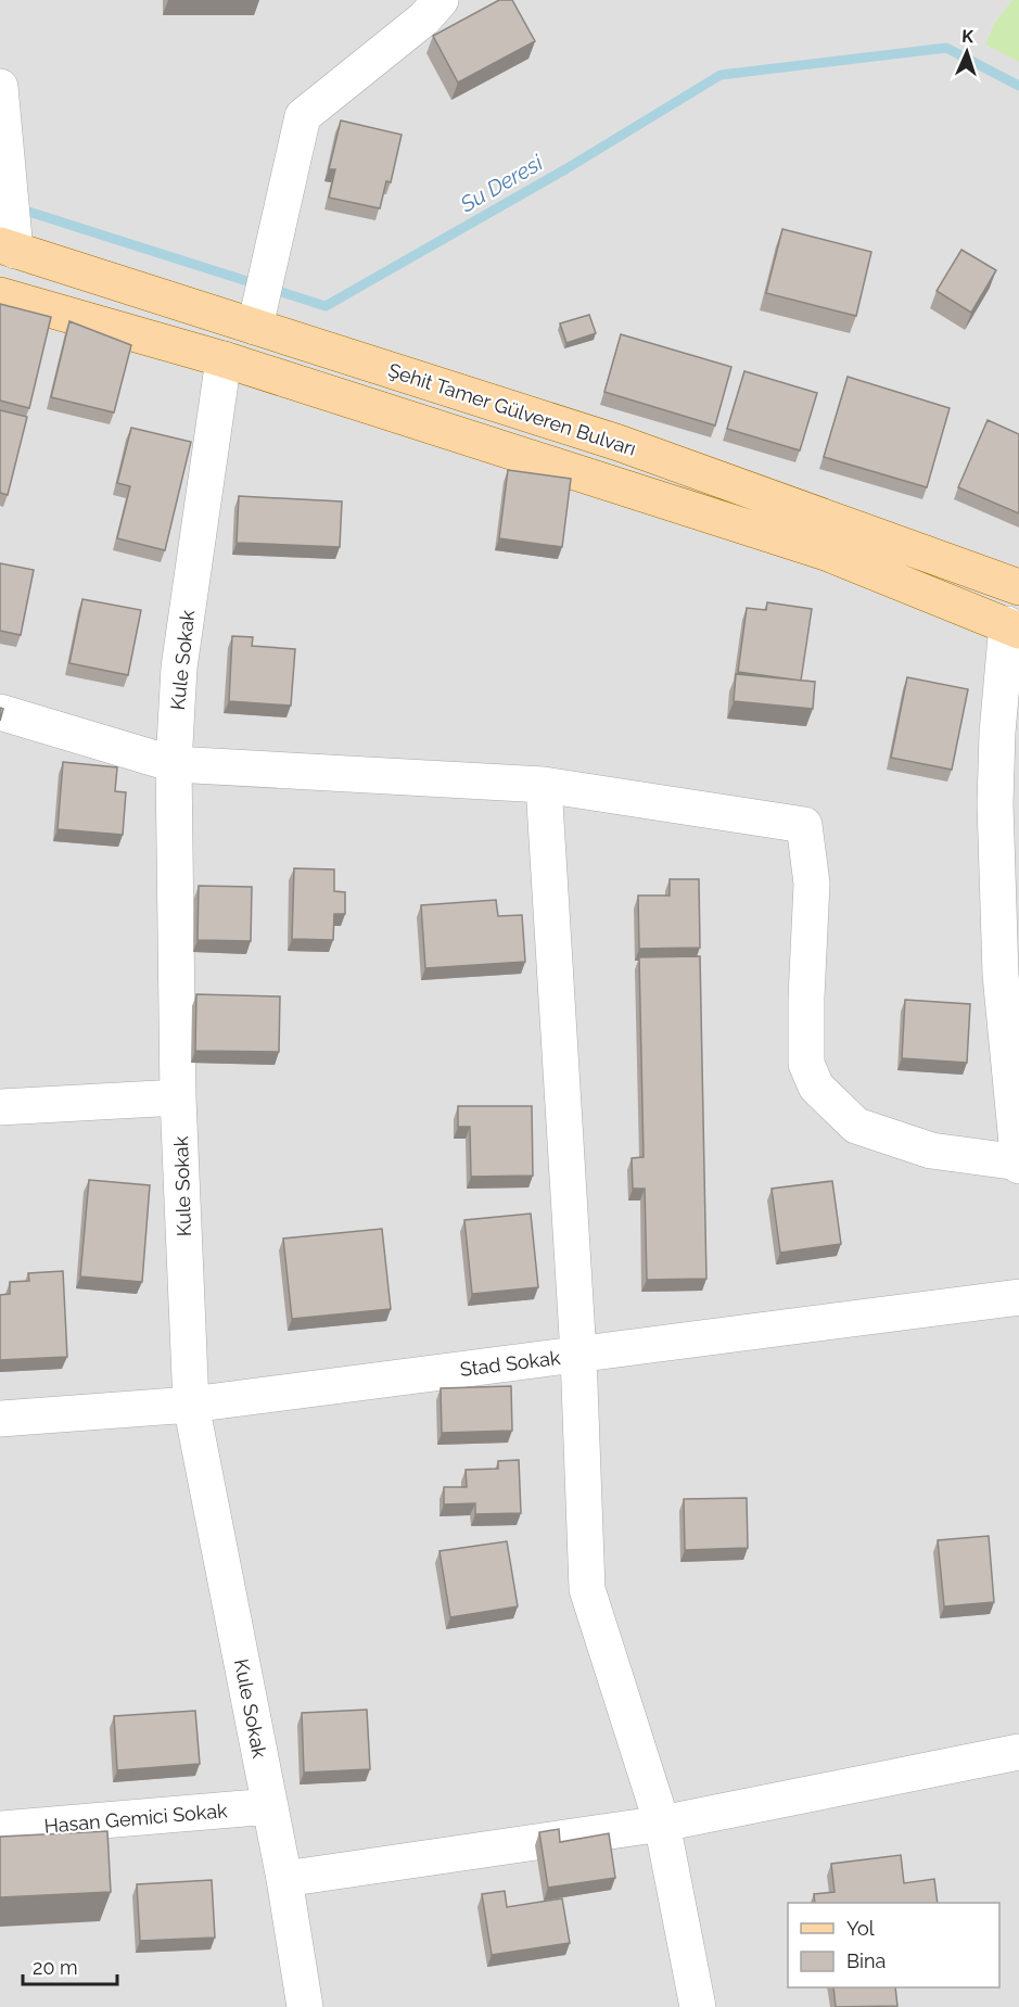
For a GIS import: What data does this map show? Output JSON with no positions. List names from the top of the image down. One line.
{"streets":{"main road":["Şehit Tamer Gülveren Bulvarı"],"street":["Kule Sokak","Stad Sokak","Hasan Gemici Sokak"]},"crossings":[["Şehit Tamer Gülveren Bulvarı","Kule Sokak"],["Kule Sokak","Stad Sokak"],["Kule Sokak","Hasan Gemici Sokak"]],"water":["Su Deresi"],"legend":["Yol","Bina"],"scale_bar":"20 m","north":"top"}
